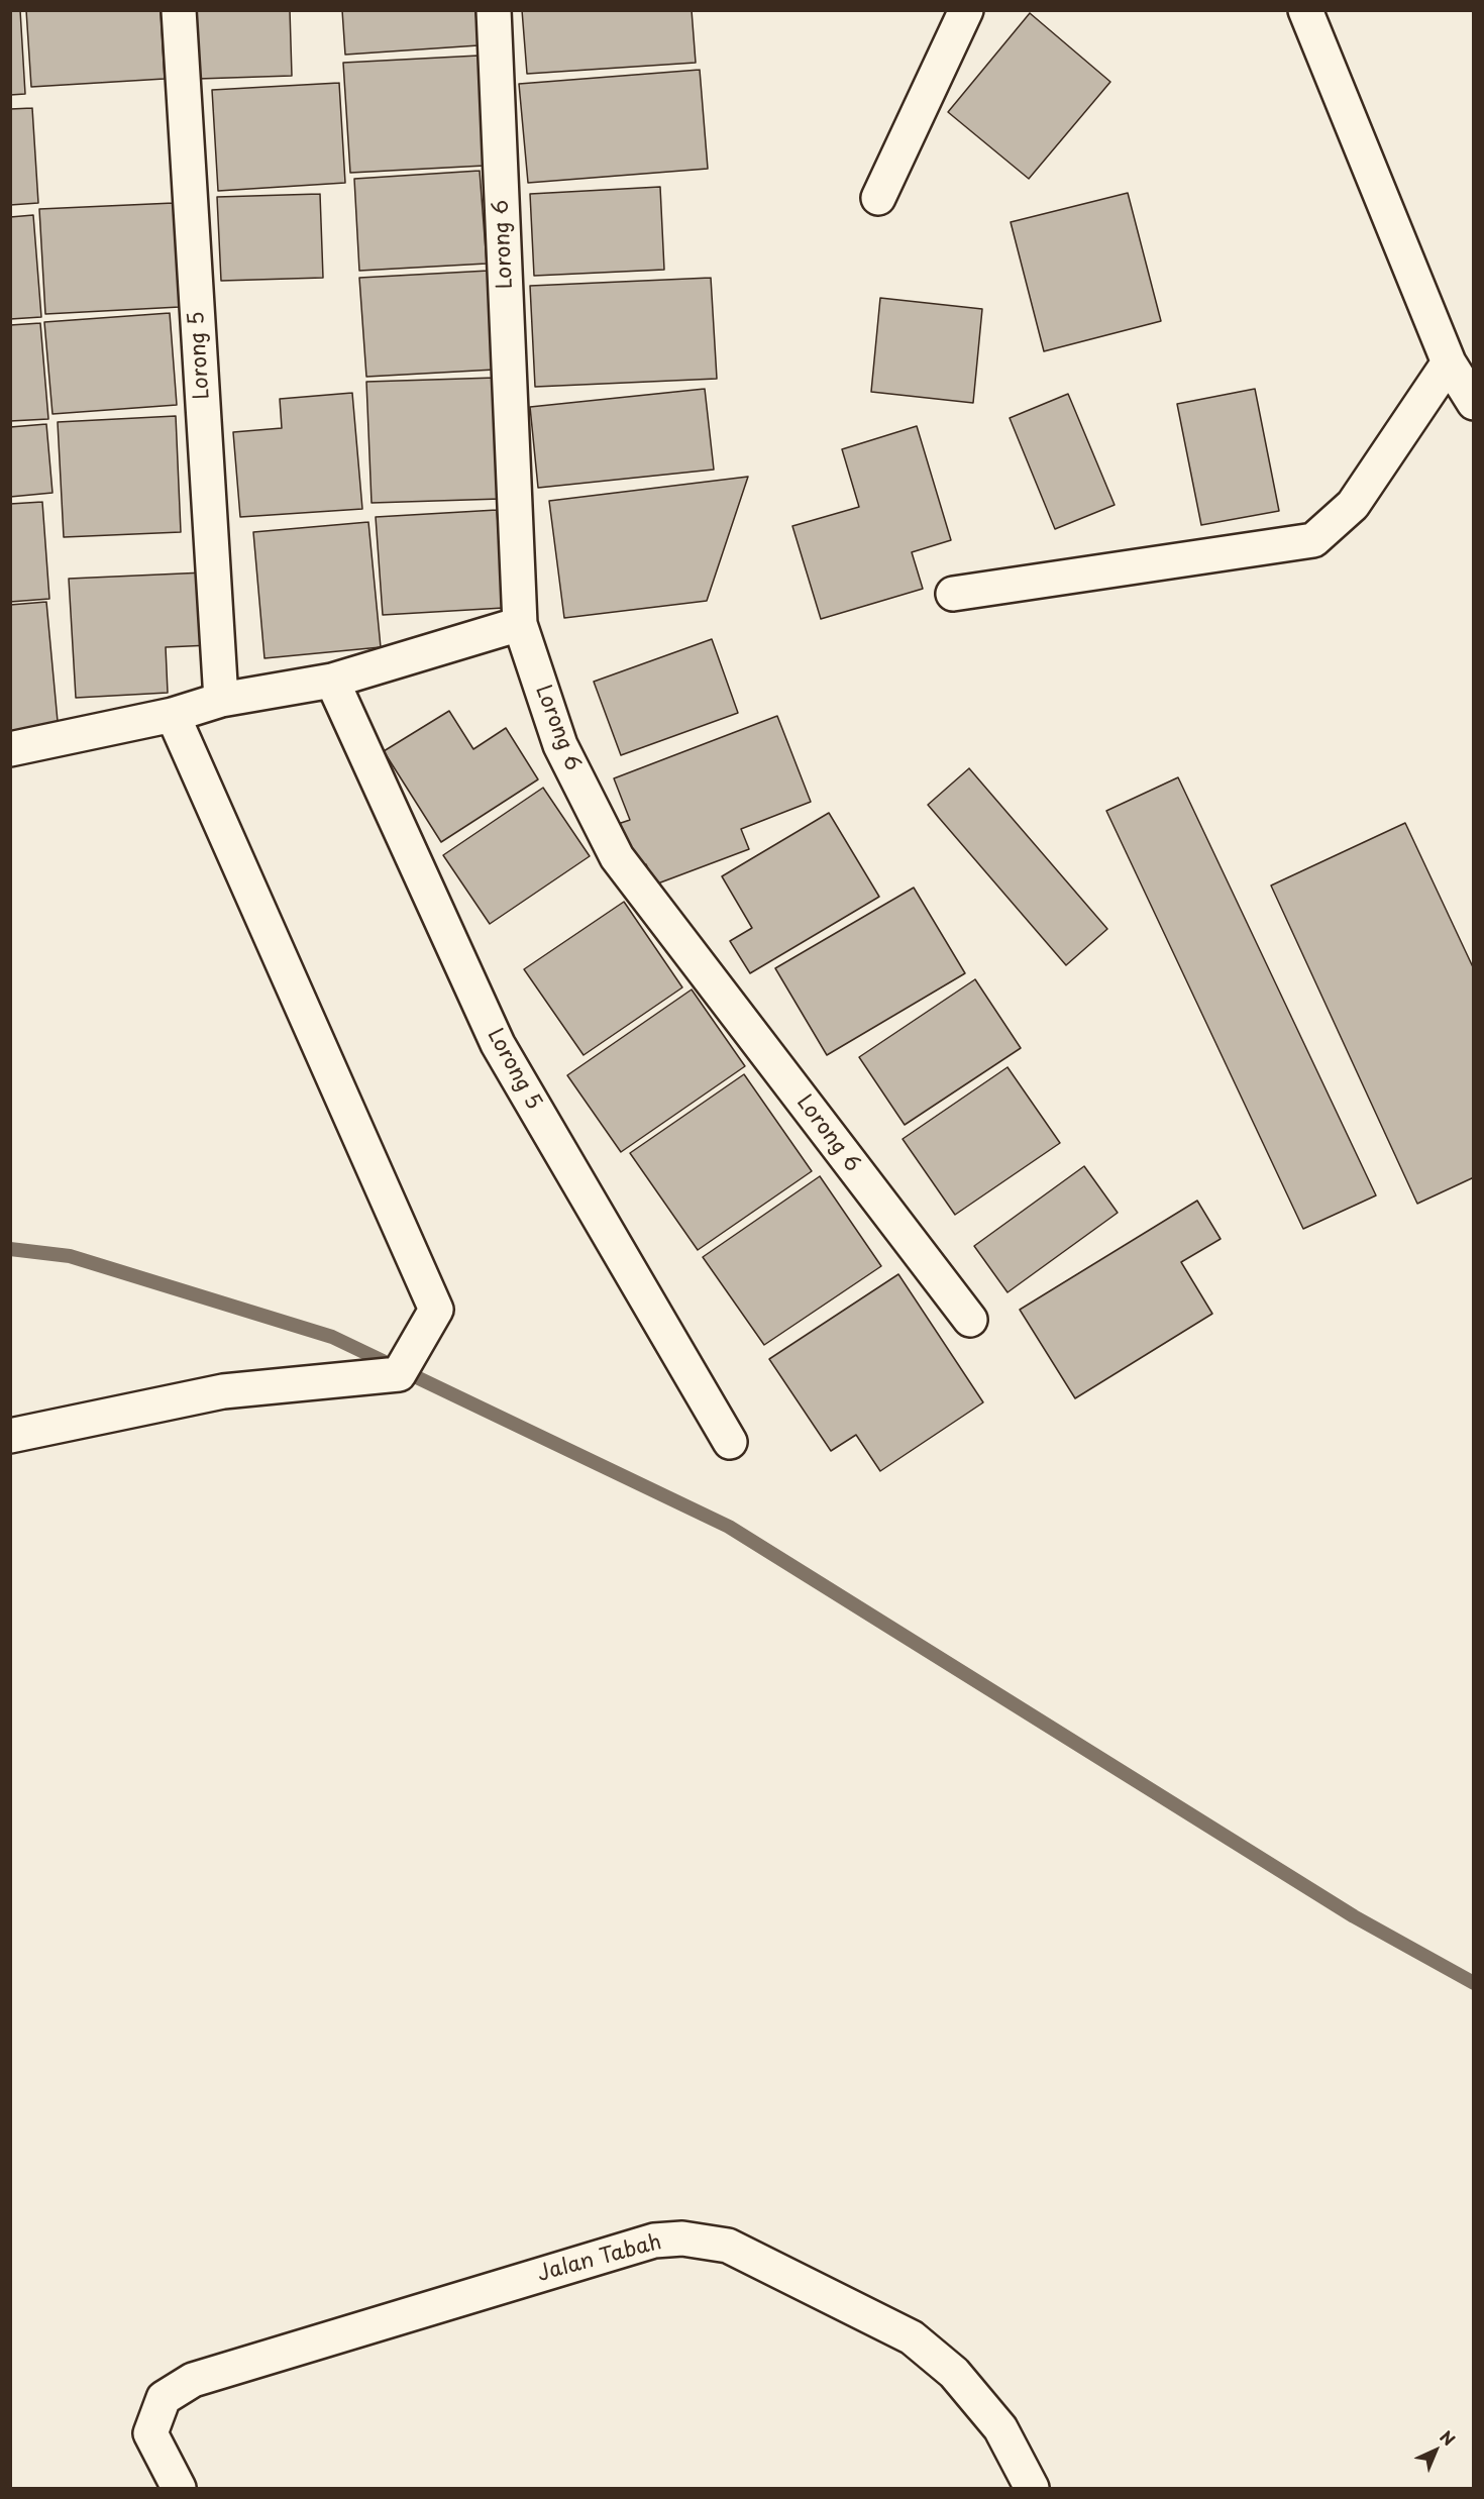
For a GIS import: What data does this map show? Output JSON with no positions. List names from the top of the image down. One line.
{"streets":{"street":["Lorong 6","Lorong 5","Jalan Tabah"]},"north":"top right"}
